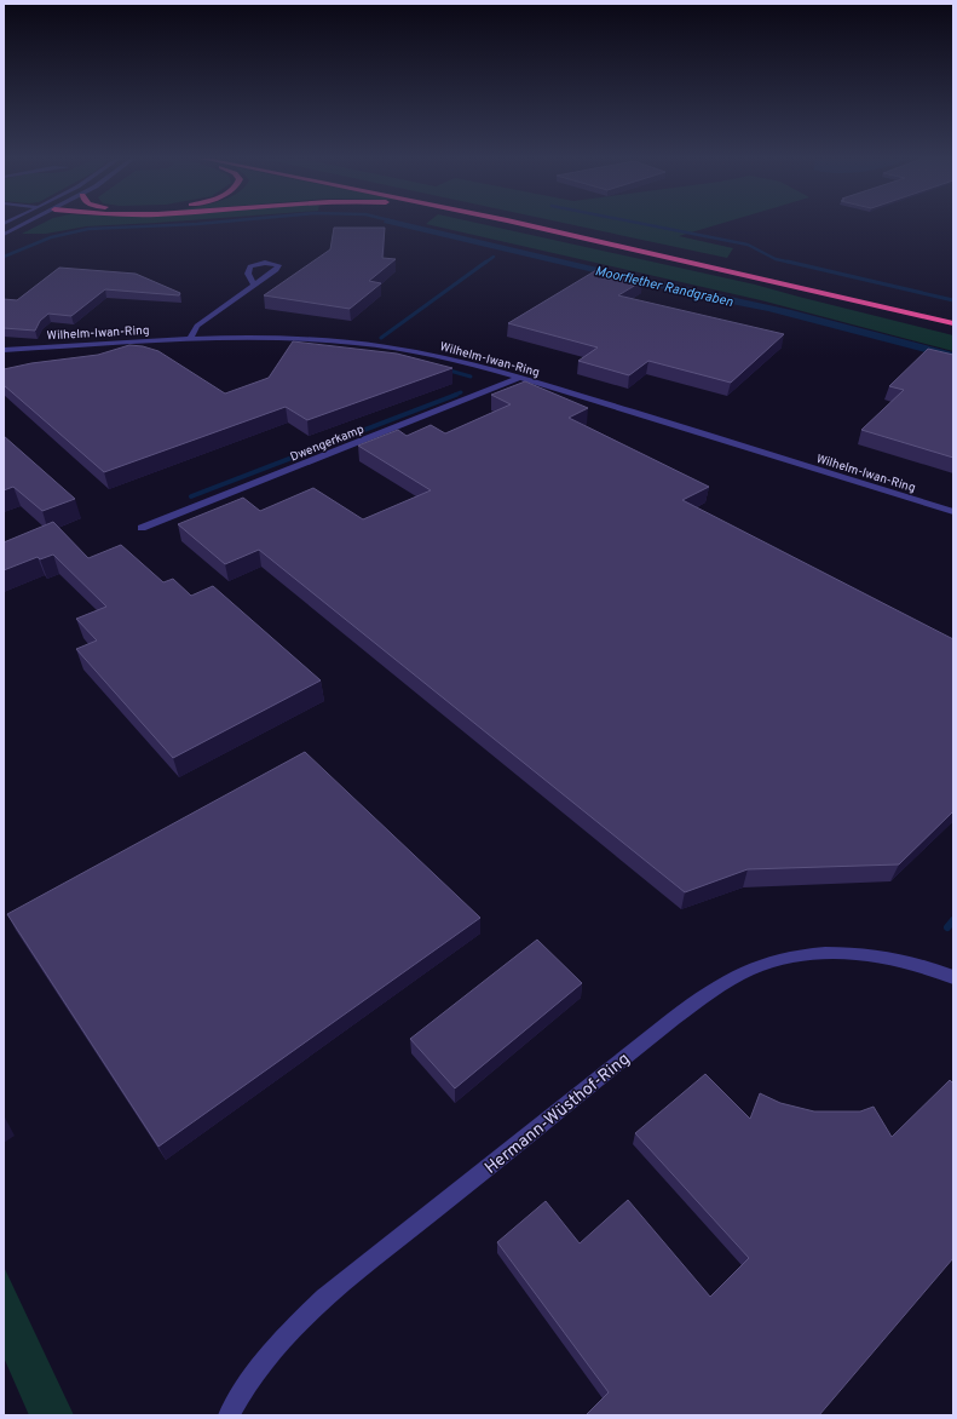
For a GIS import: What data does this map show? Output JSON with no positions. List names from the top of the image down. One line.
{"streets":{"street":["Wilhelm-Iwan-Ring","Dwengerkamp","Hermann-Wüsthof-Ring"]},"crossings":[["Wilhelm-Iwan-Ring","Dwengerkamp"]],"water":["Moorflether Randgraben"]}
